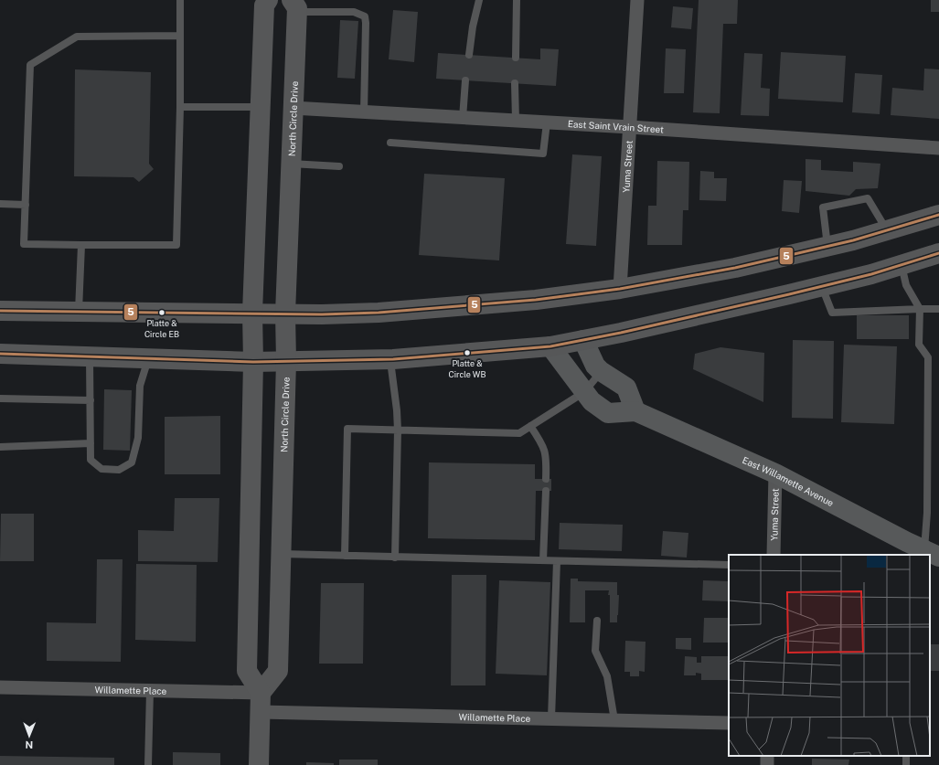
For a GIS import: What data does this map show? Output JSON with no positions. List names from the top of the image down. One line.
{"streets":{"main road":["North Circle Drive"],"street":["East Saint Vrain Street","Yuma Street","East Willamette Avenue","Willamette Place"]},"crossings":[["North Circle Drive","East Saint Vrain Street"],["North Circle Drive","Willamette Place"],["East Saint Vrain Street","Yuma Street"],["Yuma Street","East Willamette Avenue"]],"places":["Platte & Circle EB","Platte & Circle WB"],"lines":["transit line 5"],"north":"bottom"}
